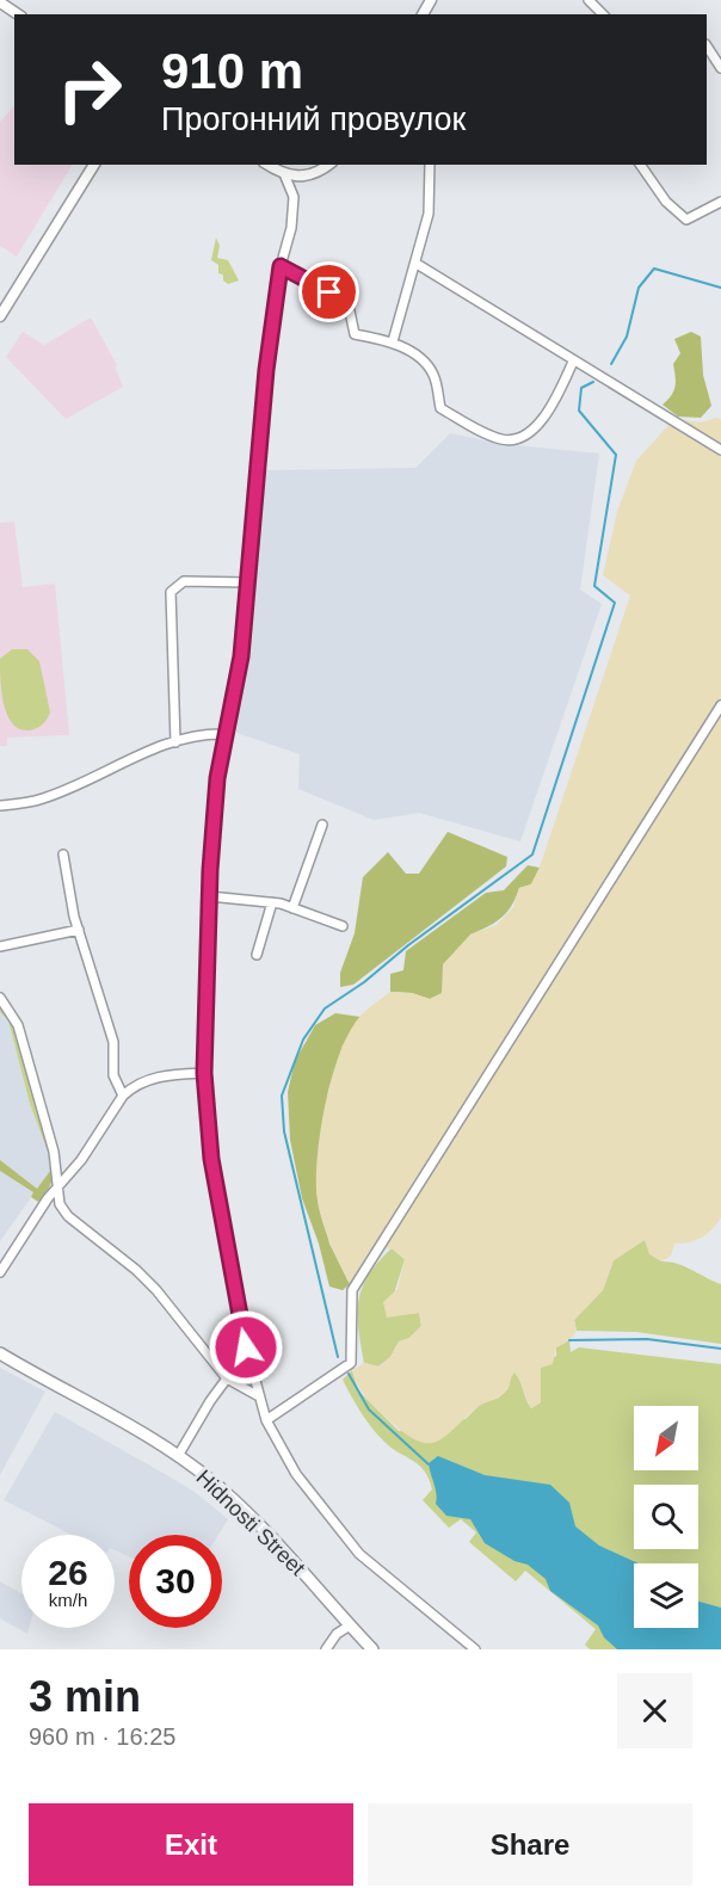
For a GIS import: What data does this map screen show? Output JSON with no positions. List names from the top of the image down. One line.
{"streets":{"main road":["Hidnosti Street"]},"north":"bottom left","page":{"turn":["910 m","Прогонний провулок"],"speed":"26 km/h","limit":"30","heading":["3 min","960 m · 16:25"],"buttons":["Exit","Share"]}}
